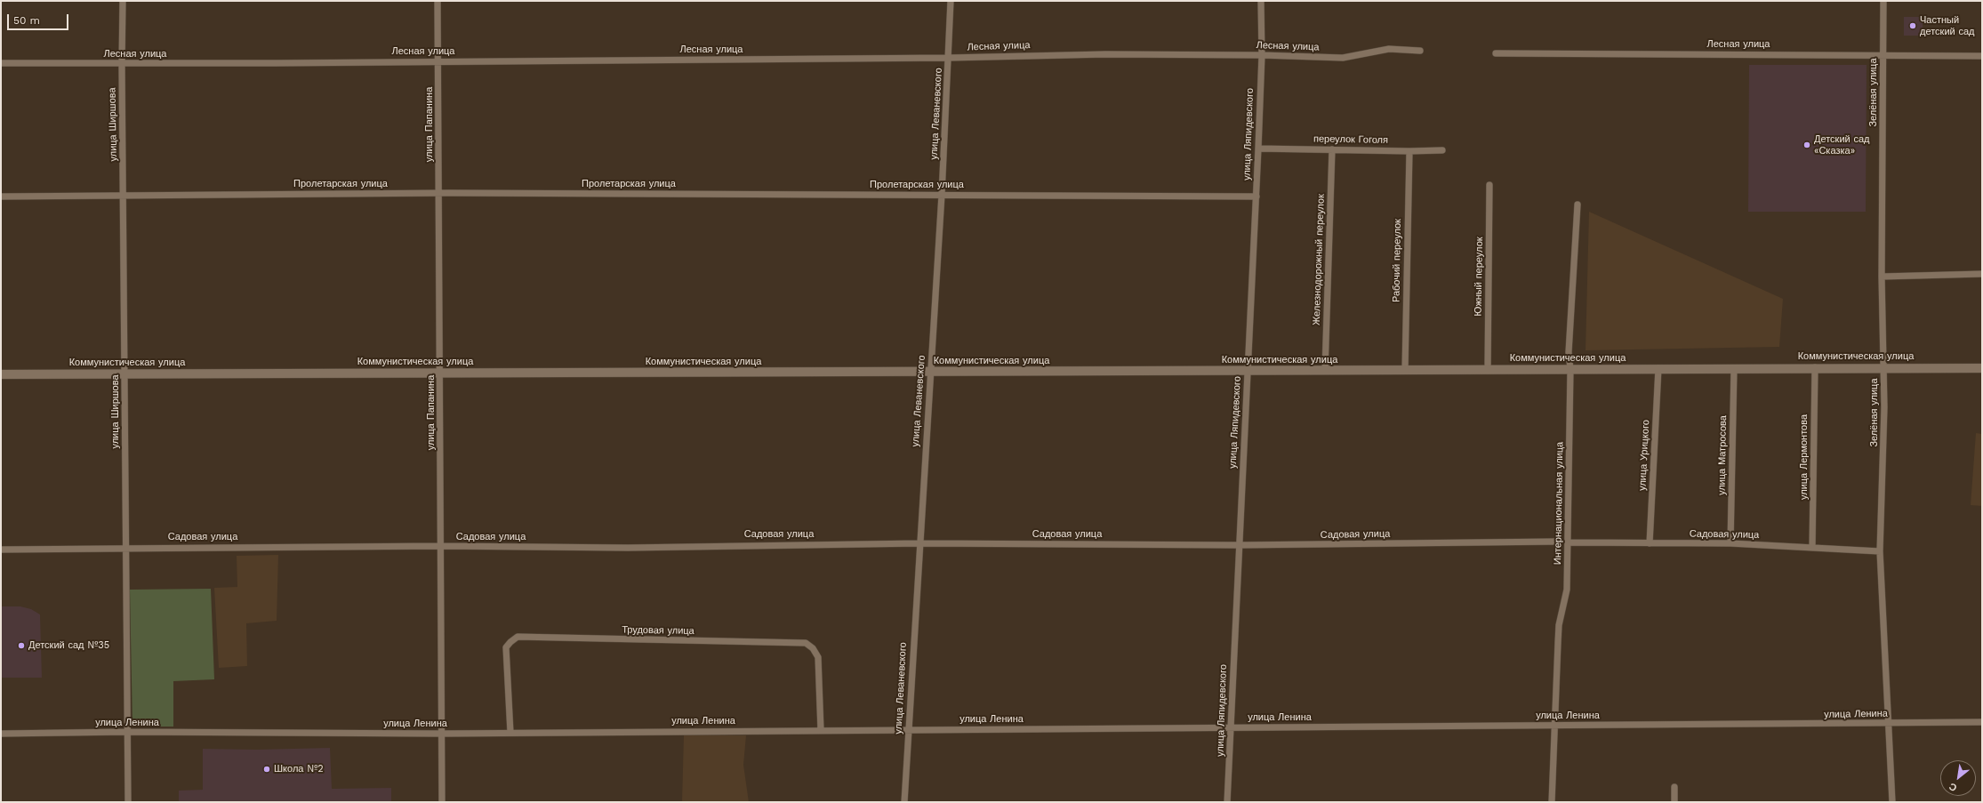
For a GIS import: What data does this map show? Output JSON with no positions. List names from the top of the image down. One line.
{"streets":{"street":["Лесная улица","Зелёная улица","улица Леваневского","улица Ширшова","улица Папанина","улица Ляпидевского","переулок Гоголя","Пролетарская улица","Железнодорожный переулок","Рабочий переулок","Южный переулок","Коммунистическая улица","улица Урицкого","улица Матросова","улица Лермонтова","Интернациональная улица","Садовая улица","Трудовая улица","улица Ленина"]},"crossings":[["Лесная улица","Зелёная улица"],["Лесная улица","улица Леваневского"],["Лесная улица","улица Ширшова"],["Лесная улица","улица Папанина"],["Лесная улица","улица Ляпидевского"],["Зелёная улица","Коммунистическая улица"],["Зелёная улица","Садовая улица"],["Зелёная улица","улица Ленина"],["улица Леваневского","Пролетарская улица"],["улица Леваневского","Коммунистическая улица"],["улица Леваневского","Садовая улица"],["улица Леваневского","улица Ленина"],["улица Ширшова","Пролетарская улица"],["улица Ширшова","Коммунистическая улица"],["улица Ширшова","Садовая улица"],["улица Ширшова","улица Ленина"],["улица Папанина","Пролетарская улица"],["улица Папанина","Коммунистическая улица"],["улица Папанина","Садовая улица"],["улица Папанина","улица Ленина"],["улица Ляпидевского","переулок Гоголя"],["улица Ляпидевского","Пролетарская улица"],["улица Ляпидевского","Коммунистическая улица"],["улица Ляпидевского","Садовая улица"],["улица Ляпидевского","улица Ленина"],["переулок Гоголя","Железнодорожный переулок"],["переулок Гоголя","Рабочий переулок"],["Железнодорожный переулок","Коммунистическая улица"],["Рабочий переулок","Коммунистическая улица"],["Южный переулок","Коммунистическая улица"],["Коммунистическая улица","улица Урицкого"],["Коммунистическая улица","улица Матросова"],["Коммунистическая улица","улица Лермонтова"],["Коммунистическая улица","Интернациональная улица"],["улица Урицкого","Садовая улица"],["улица Матросова","Садовая улица"],["улица Лермонтова","Садовая улица"],["Интернациональная улица","Садовая улица"],["Интернациональная улица","улица Ленина"],["Трудовая улица","улица Ленина"]],"places":["Частный детский сад","Детский сад «Сказка»","Детский сад №35","Школа №2"],"scale_bar":"50 m","north":"bottom left"}
